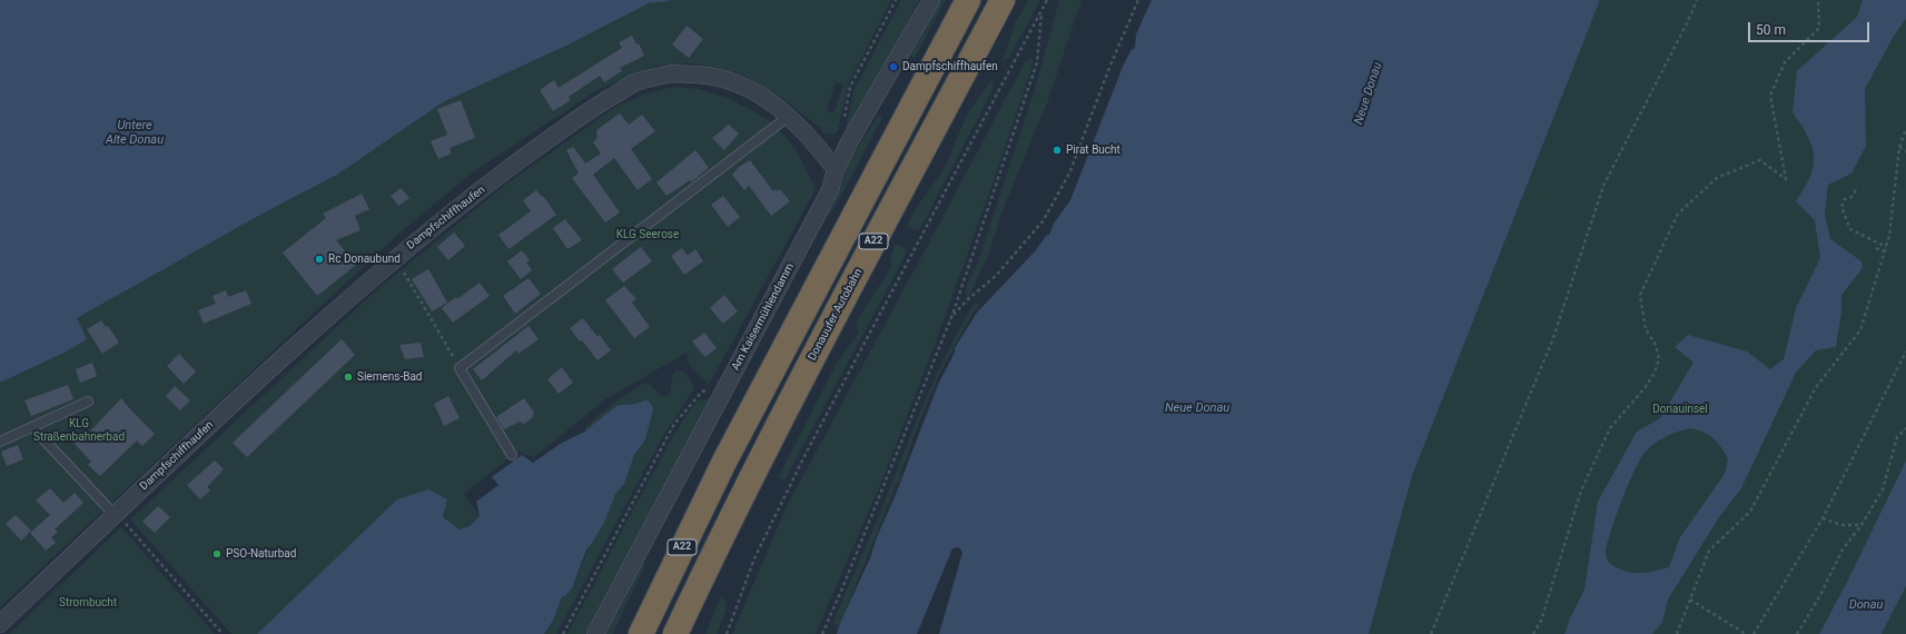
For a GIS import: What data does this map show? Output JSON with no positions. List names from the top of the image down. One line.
{"streets":{"highway":["A22","Donauufer Autobahn"],"street":["Dampfschiffhaufen","Am Kaisermühlendamm"]},"crossings":[["Dampfschiffhaufen","Am Kaisermühlendamm"]],"water":["Neue Donau","Untere Alte Donau","Donau"],"parks":["KLG Seerose","Donauinsel","KLG Straßenbahnerbad","Strombucht"],"places":["Dampfschiffhaufen","Pirat Bucht","Rc Donaubund","Siemens-Bad","PSO-Naturbad"],"scale_bar":"50 m"}
